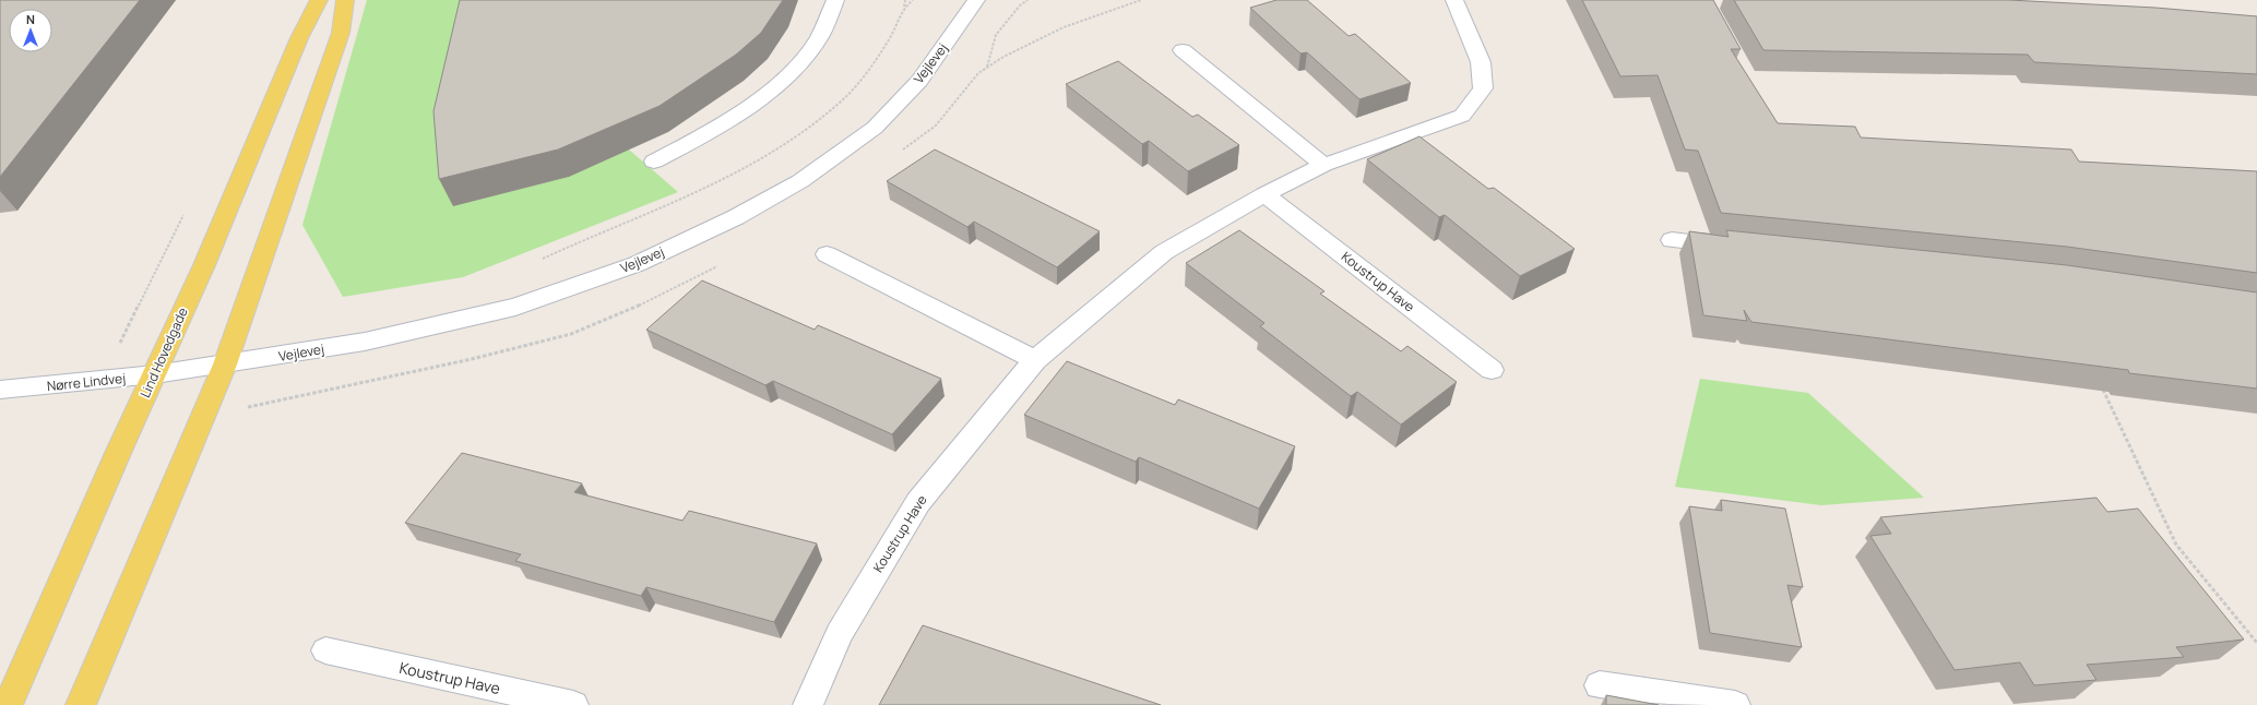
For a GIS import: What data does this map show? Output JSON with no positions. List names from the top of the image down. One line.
{"streets":{"main road":["Lind Hovedgade"],"street":["Vejlevej","Koustrup Have","Nørre Lindvej"]},"crossings":[["Vejlevej","Nørre Lindvej"],["Lind Hovedgade","Nørre Lindvej"]],"north":"top"}
